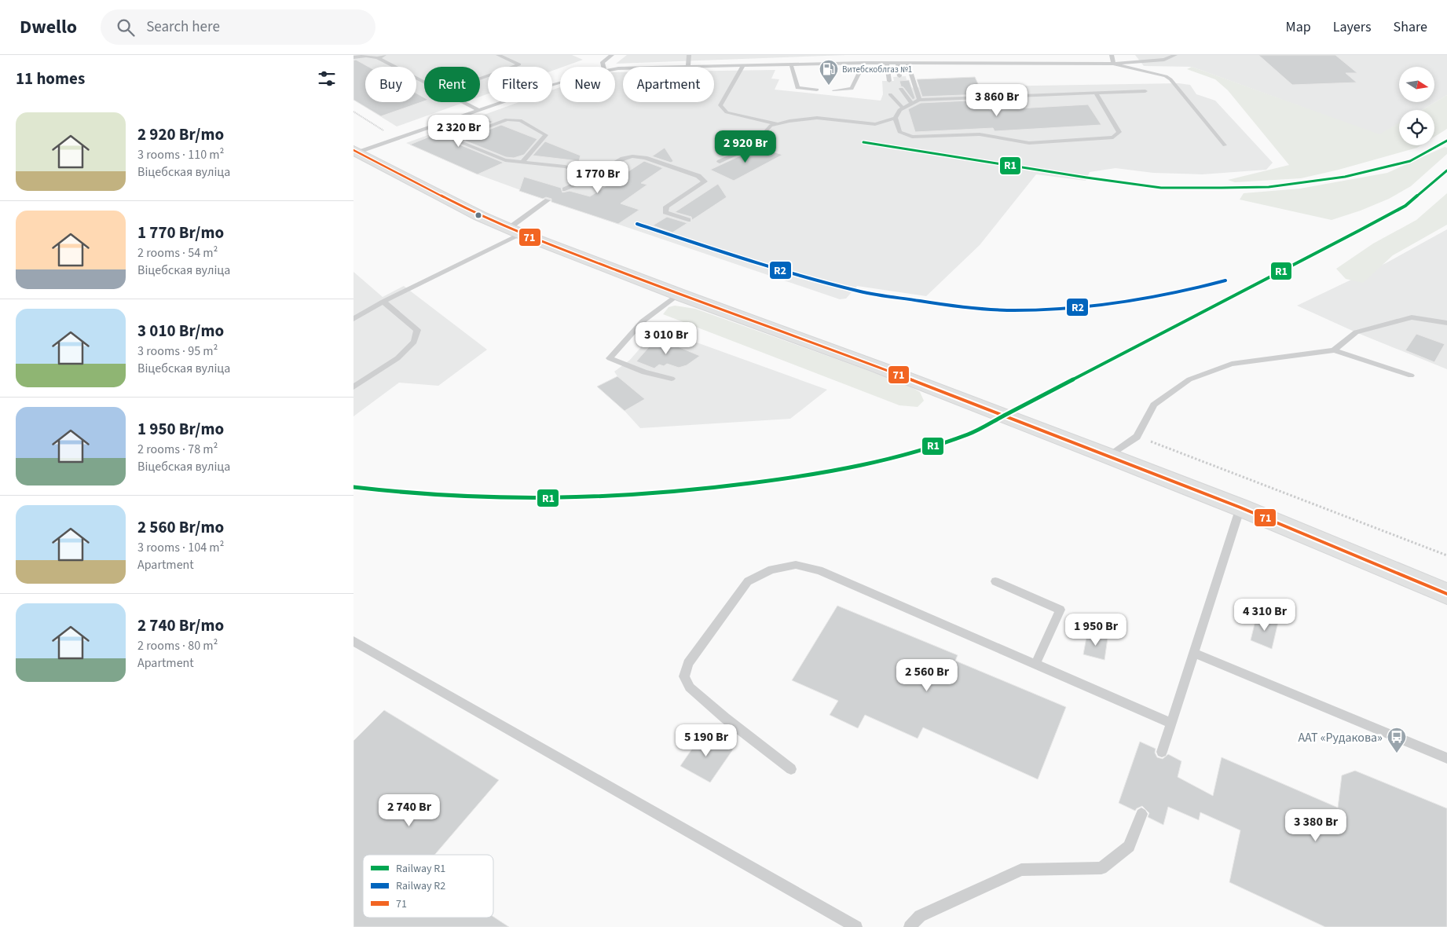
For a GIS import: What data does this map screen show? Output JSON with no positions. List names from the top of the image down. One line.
{"places":{"fuel station":["Витебскоблгаз №1"],"bus stop":["ААТ «Рудакова»"]},"lines":["rail line R1","transit line 71","rail line R2"],"legend":["Railway R1","Railway R2","71"],"north":"right","page":{"header":"Dwello","search":"Search here","nav":["Map","Layers","Share"],"heading":"11 homes","chip":["Buy","Rent","Filters","New","Apartment"],"price":["3 860 Br","2 320 Br","2 920 Br","1 770 Br","3 010 Br","4 310 Br","1 950 Br","2 560 Br","5 190 Br","2 740 Br","3 380 Br"],"list":[{"name":"2 920 Br/mo","note":"3 rooms · 110 m² · Віцебская вуліца"},{"name":"1 770 Br/mo","note":"2 rooms · 54 m² · Віцебская вуліца"},{"name":"3 010 Br/mo","note":"3 rooms · 95 m² · Віцебская вуліца"},{"name":"1 950 Br/mo","note":"2 rooms · 78 m² · Віцебская вуліца"},{"name":"2 560 Br/mo","note":"3 rooms · 104 m² · Apartment"},{"name":"2 740 Br/mo","note":"2 rooms · 80 m² · Apartment"}]}}
